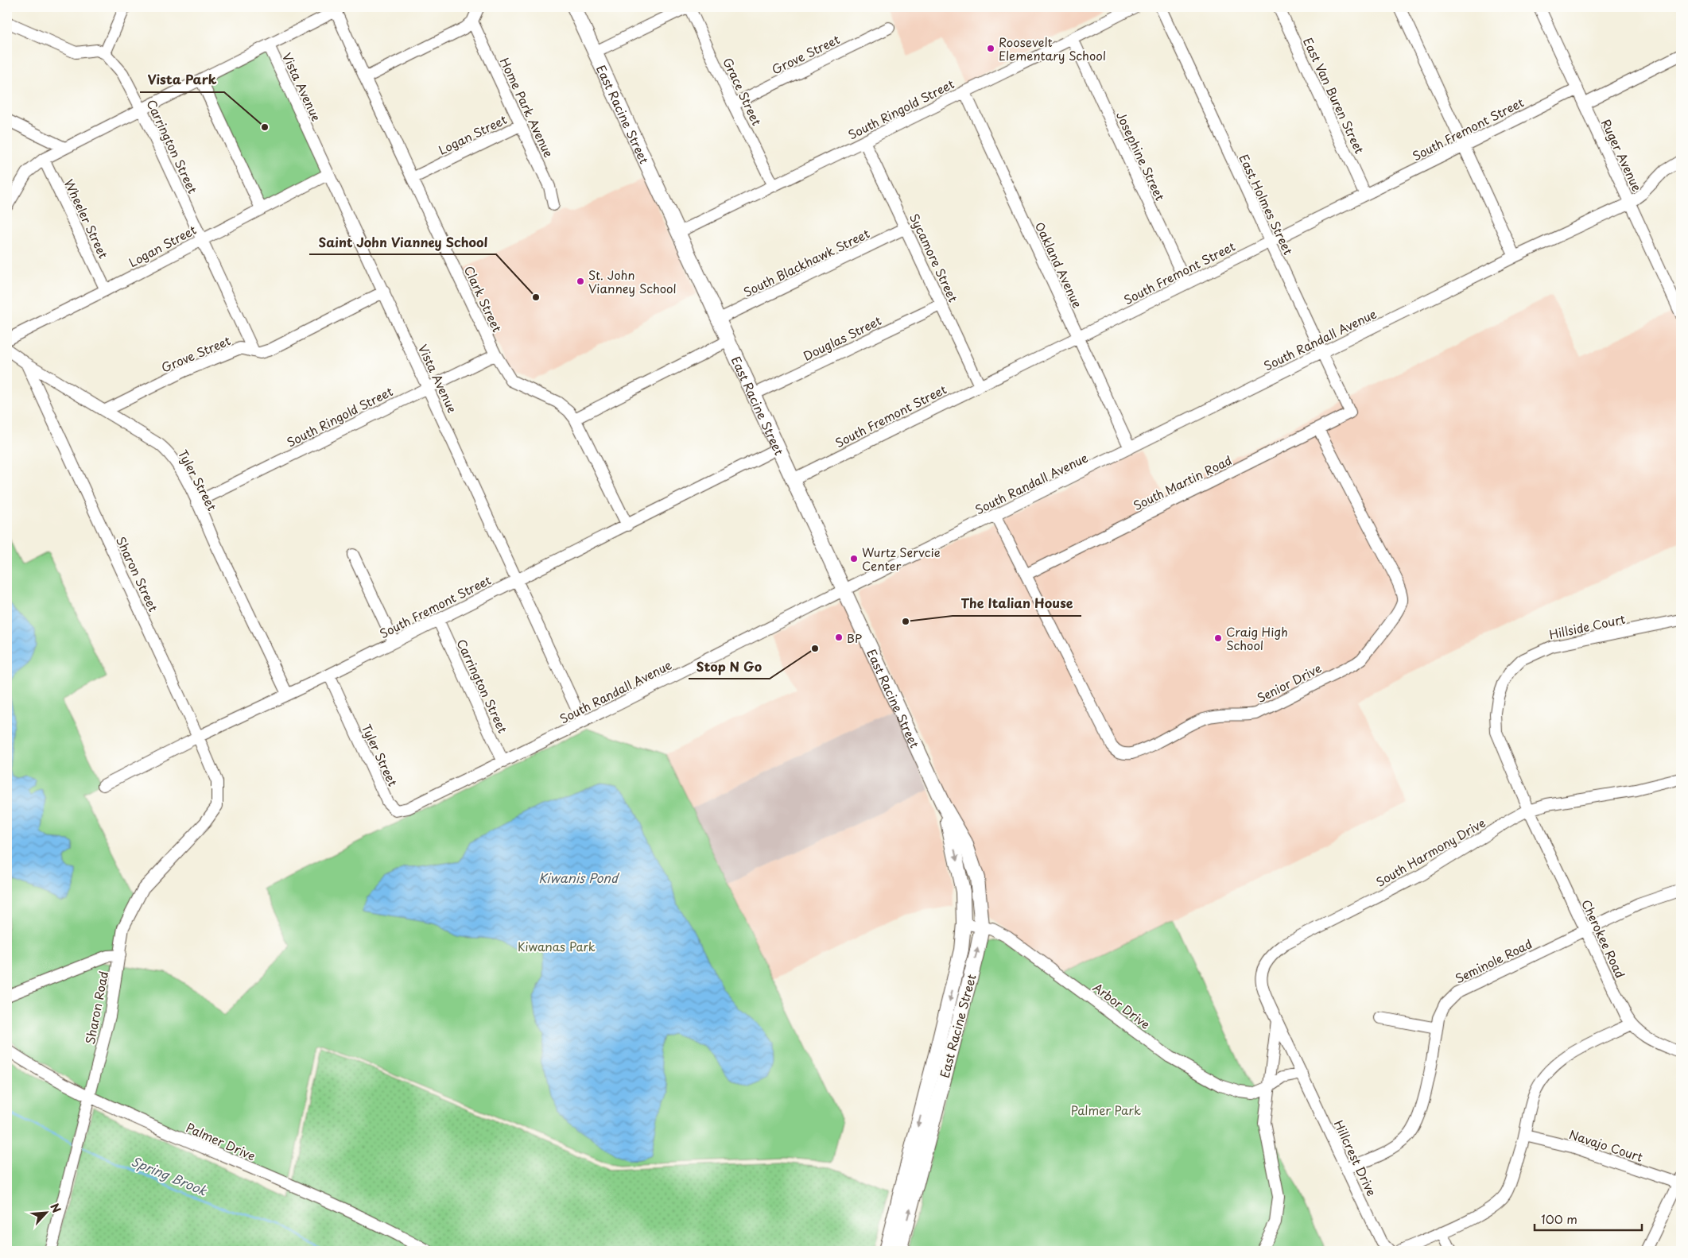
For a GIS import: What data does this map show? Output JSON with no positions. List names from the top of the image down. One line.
{"streets":{"main road":["East Racine Street"],"street":["Grove Street","Vista Avenue","Grace Street","East Van Buren Street","Home Park Avenue","South Ringold Street","South Fremont Street","Logan Street","Carrington Street","Ruger Avenue","Josephine Street","East Holmes Street","Wheeler Street","Sycamore Street","South Blackhawk Street","Oakland Avenue","Clark Street","Douglas Street","South Randall Avenue","Tyler Street","South Martin Road","Sharon Street","Hillside Court","Senior Drive","South Harmony Drive","Cherokee Road","Seminole Road","Arbor Drive","Sharon Road","Palmer Drive","Navajo Court","Hillcrest Drive"]},"crossings":[["Grove Street","Vista Avenue"],["Grove Street","Grace Street"],["Grove Street","Carrington Street"],["Grove Street","Tyler Street"],["Vista Avenue","South Ringold Street"],["Vista Avenue","South Fremont Street"],["Vista Avenue","Logan Street"],["Vista Avenue","South Randall Avenue"],["Grace Street","South Ringold Street"],["East Van Buren Street","South Fremont Street"],["Home Park Avenue","Logan Street"],["South Ringold Street","East Racine Street"],["South Ringold Street","Josephine Street"],["South Ringold Street","Sycamore Street"],["South Ringold Street","Oakland Avenue"],["South Ringold Street","Clark Street"],["South Ringold Street","Tyler Street"],["East Racine Street","South Fremont Street"],["East Racine Street","South Blackhawk Street"],["East Racine Street","Douglas Street"],["East Racine Street","South Randall Avenue"],["East Racine Street","Arbor Drive"],["South Fremont Street","Carrington Street"],["South Fremont Street","Ruger Avenue"],["South Fremont Street","Josephine Street"],["South Fremont Street","East Holmes Street"],["South Fremont Street","Sycamore Street"],["South Fremont Street","Oakland Avenue"],["South Fremont Street","Clark Street"],["South Fremont Street","Tyler Street"],["South Fremont Street","Sharon Street"],["Logan Street","Carrington Street"],["Logan Street","Wheeler Street"],["Logan Street","Clark Street"],["Carrington Street","South Randall Avenue"],["Ruger Avenue","South Randall Avenue"],["East Holmes Street","South Randall Avenue"],["East Holmes Street","South Martin Road"],["Sycamore Street","South Blackhawk Street"],["Sycamore Street","Douglas Street"],["Oakland Avenue","South Randall Avenue"],["South Randall Avenue","Tyler Street"],["South Randall Avenue","Senior Drive"],["Tyler Street","Sharon Street"],["South Martin Road","Senior Drive"],["Sharon Street","Sharon Road"],["Hillside Court","South Harmony Drive"],["Hillside Court","Cherokee Road"],["South Harmony Drive","Cherokee Road"],["South Harmony Drive","Hillcrest Drive"],["Cherokee Road","Seminole Road"],["Seminole Road","Hillcrest Drive"],["Sharon Road","Palmer Drive"]],"water":["Kiwanis Pond","Spring Brook"],"parks":["Kiwanas Park","Palmer Park"],"places":["Roosevelt Elementary School","Vista Park","St. John Vianney School","Saint John Vianney School","Wurtz Servcie Center","The Italian House","BP","Craig High School","Stop N Go"],"scale_bar":"100 m","north":"top right"}
